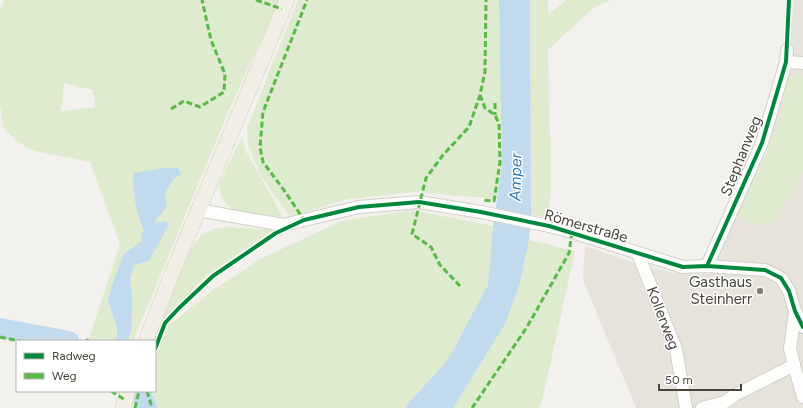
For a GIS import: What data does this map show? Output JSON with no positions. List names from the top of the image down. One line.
{"streets":{"street":["Stephanweg","Römerstraße","Kollerweg"]},"crossings":[["Stephanweg","Römerstraße"],["Römerstraße","Kollerweg"]],"water":["Amper"],"places":["Gasthaus Steinherr"],"legend":["Radweg","Weg"],"scale_bar":"50 m"}
